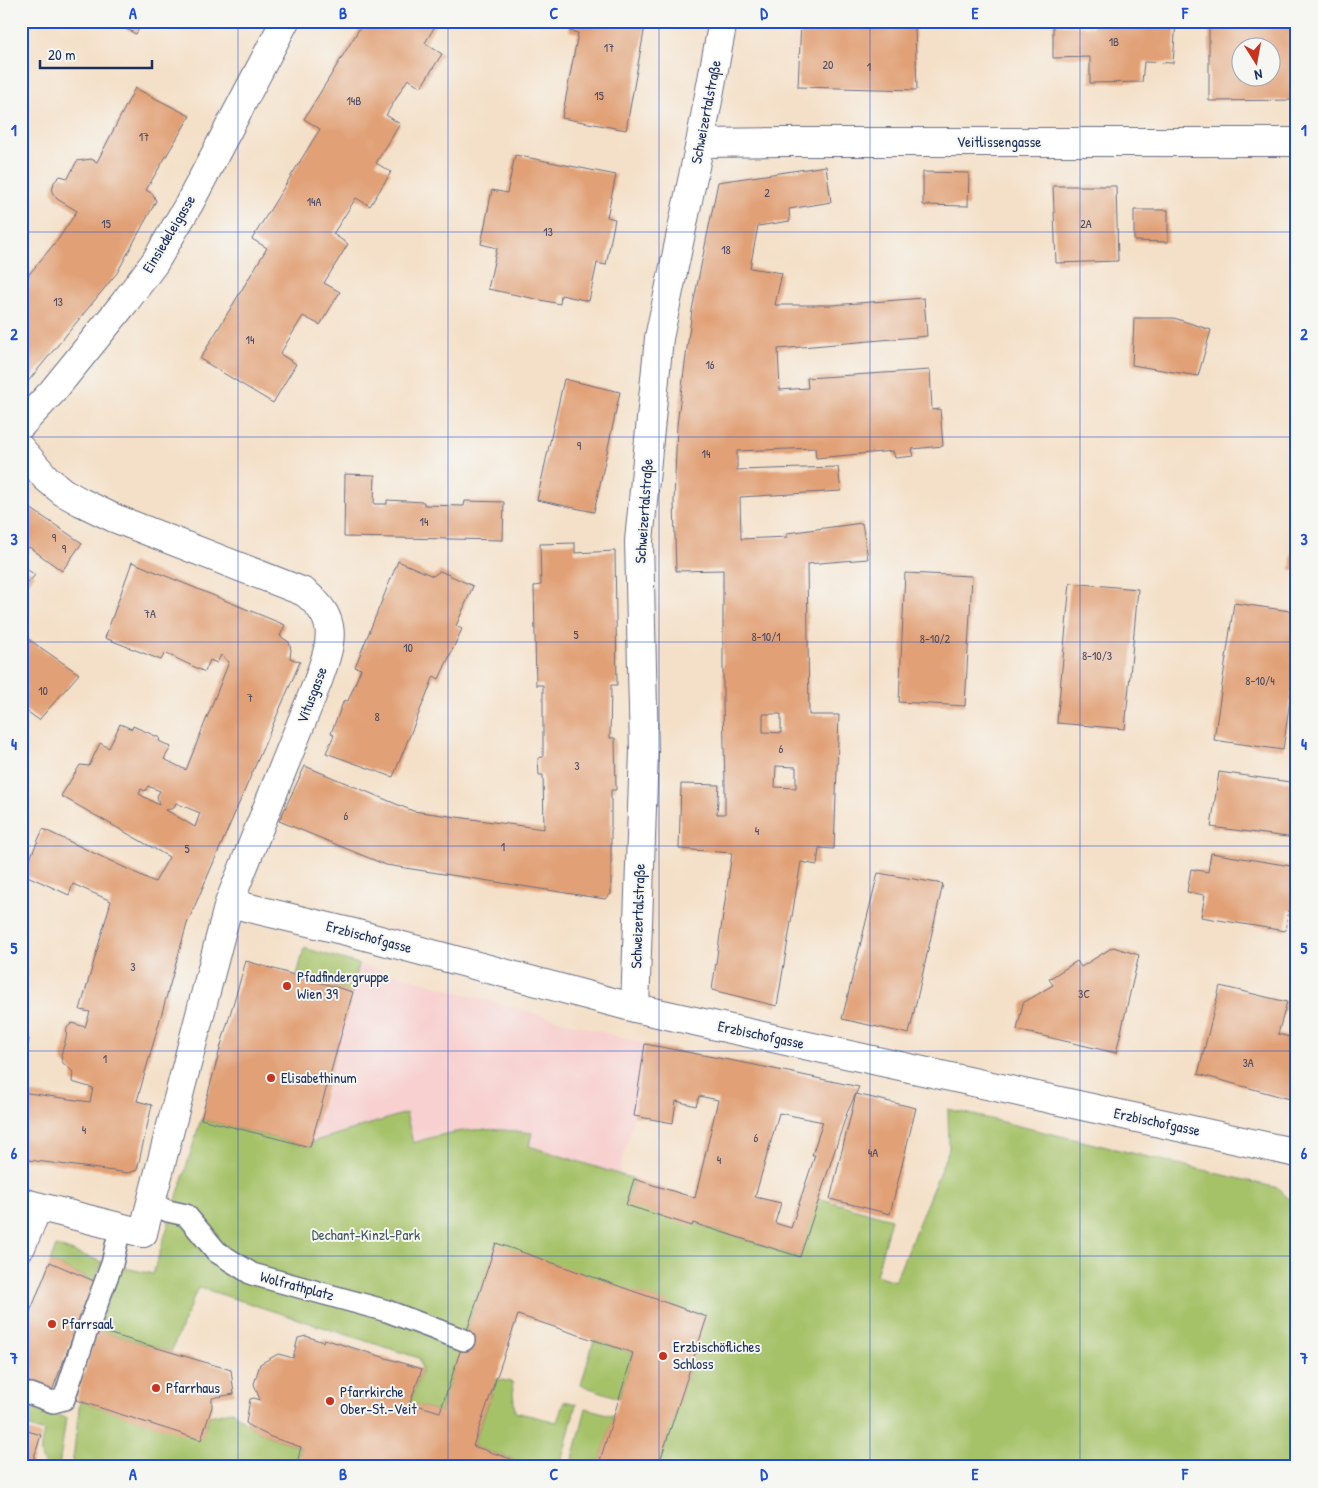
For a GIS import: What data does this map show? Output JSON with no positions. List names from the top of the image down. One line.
{"streets":{"street":["Schweizertalstraße","Veitlissengasse","Einsiedeleigasse","Vitusgasse","Erzbischofgasse"],"lane":["Wolfrathplatz"]},"crossings":[["Schweizertalstraße","Veitlissengasse"],["Schweizertalstraße","Erzbischofgasse"],["Vitusgasse","Erzbischofgasse"],["Vitusgasse","Wolfrathplatz"]],"parks":["Dechant-Kinzl-Park"],"places":["Pfadfindergruppe Wien 39","Elisabethinum","Pfarrsaal","Erzbischöfliches Schloss","Pfarrhaus","Pfarrkirche Ober-St.-Veit"],"house_numbers":["1B","17","20","1","15","14B","17","2","14A","15","2A","13","18","13","14","16","9","14","14","9","9","7A","5","8-10/1","8-10/2","10","8-10/3","8-10/4","10","7","8","6","3","6","4","1","5","3","3C","1","3A","4","6","4A","4"],"scale_bar":"20 m","north":"bottom","grid":{"columns":["A","B","C","D","E","F"],"rows":["1","2","3","4","5","6","7"]}}
